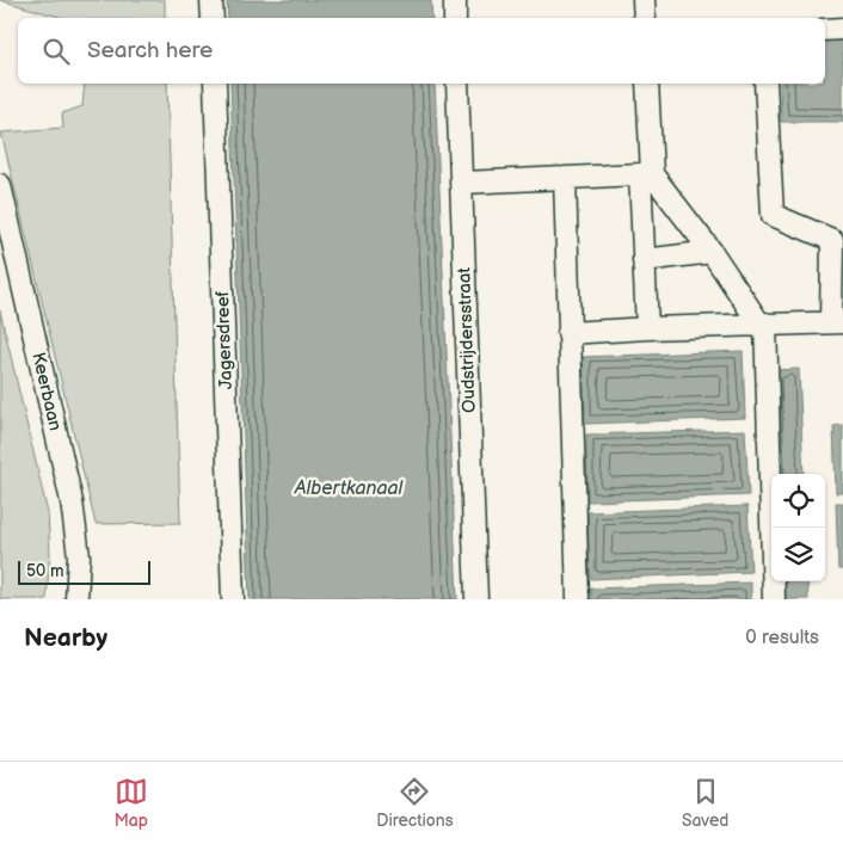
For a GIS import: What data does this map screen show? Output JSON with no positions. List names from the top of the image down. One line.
{"streets":{"street":["Jagersdreef","Oudstrijdersstraat","Keerbaan"]},"water":["Albertkanaal"],"scale_bar":"50 m","page":{"search":"Search here","scale":"50 m","heading":["Nearby","0 results"],"nav":["Map","Directions","Saved"]}}
